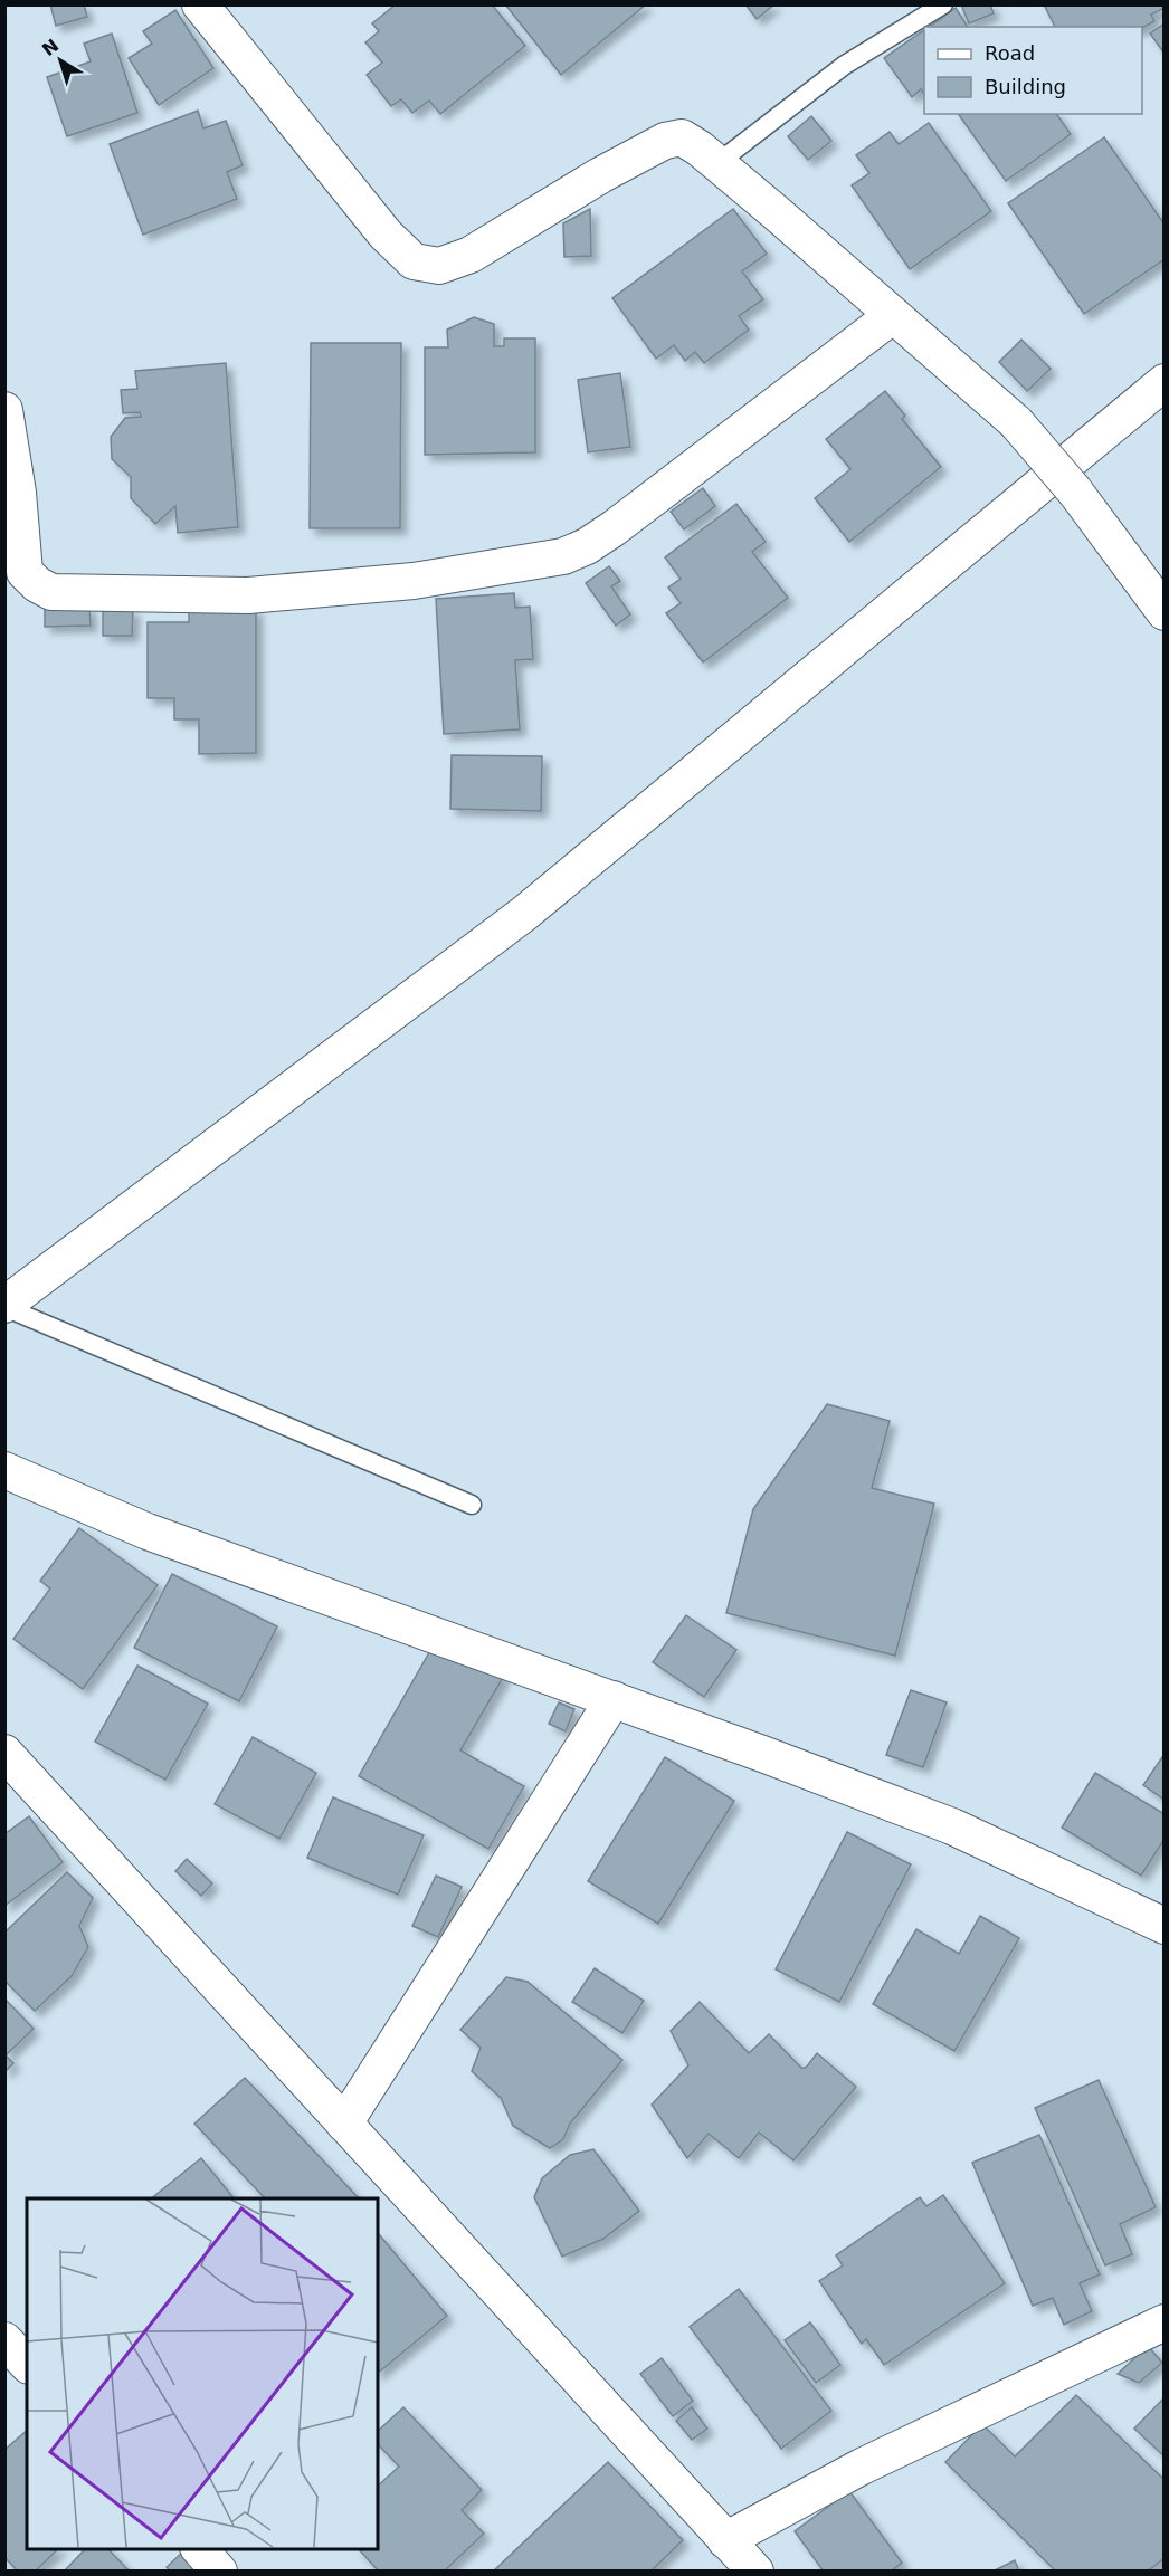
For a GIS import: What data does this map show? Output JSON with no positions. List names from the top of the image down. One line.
{"legend":["Road","Building"],"north":"top left"}
